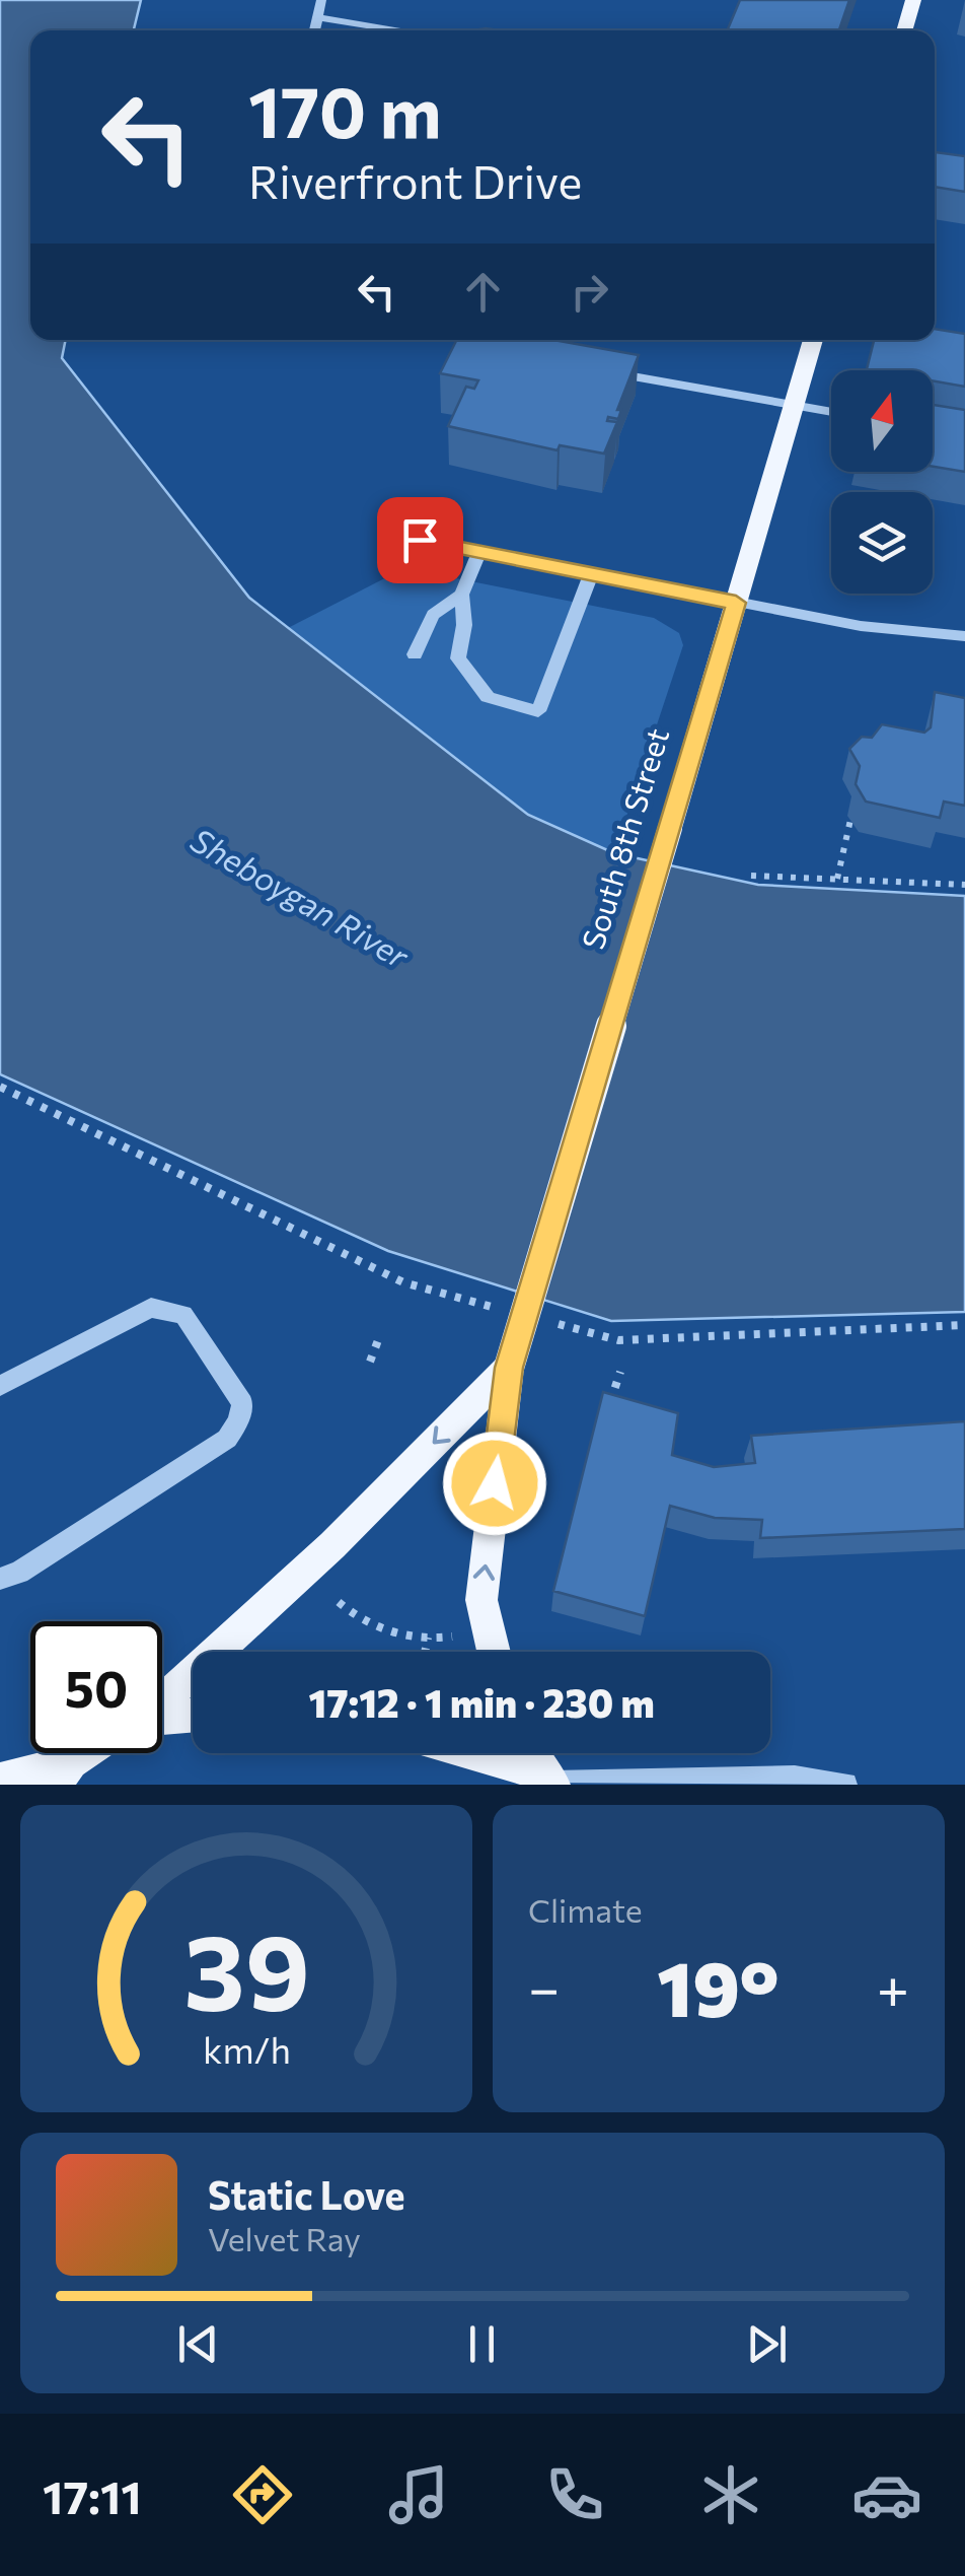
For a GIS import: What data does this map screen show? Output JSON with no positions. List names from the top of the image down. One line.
{"streets":{"main road":["South 8th Street"]},"water":["Sheboygan River"],"north":"top","page":{"turn":["170 m","Riverfront Drive"],"limit":"50","trip":"17:12 · 1 min · 230 m","tile":"Climate","heat":["−","19°","+"],"song":["Static Love","Velvet Ray"],"tabs":"17:11","gauge":["39","km/h"]}}
